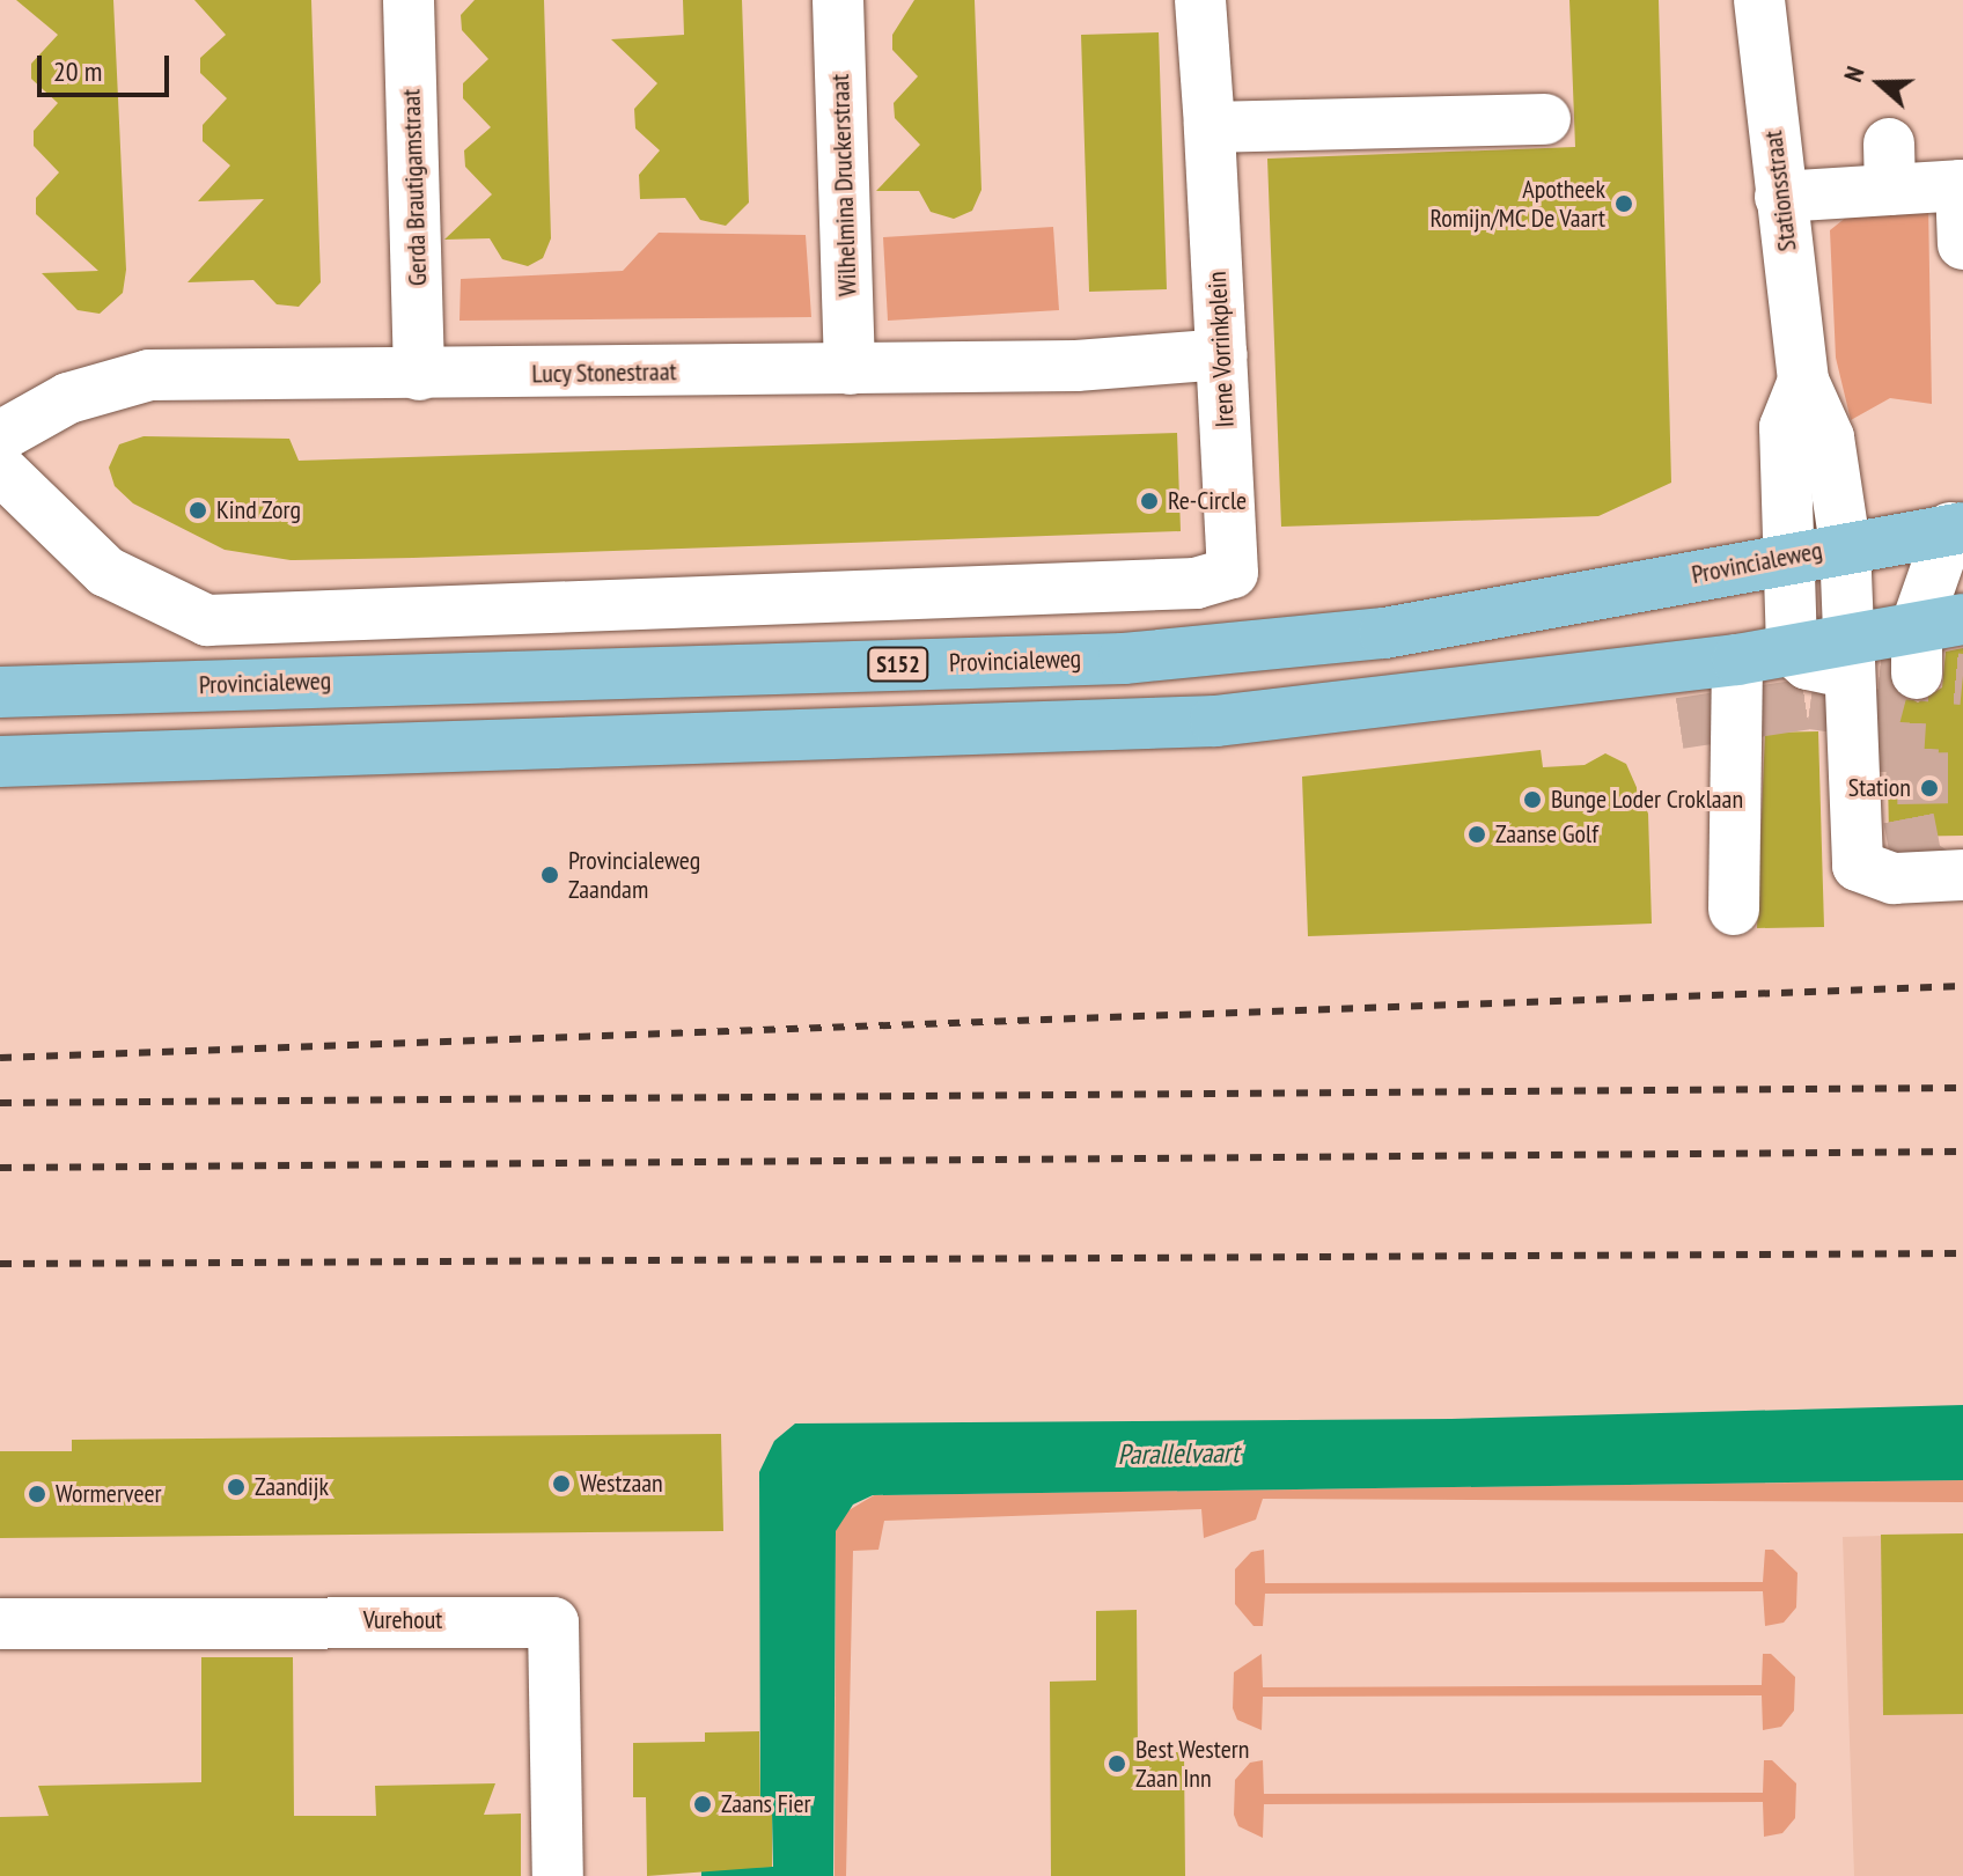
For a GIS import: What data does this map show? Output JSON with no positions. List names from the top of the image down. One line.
{"streets":{"main road":["Provincialeweg","S152"],"street":["Wilhelmina Druckerstraat","Gerda Brautigamstraat","Stationsstraat","Irene Vorrinkplein","Lucy Stonestraat","Vurehout"]},"crossings":[["Wilhelmina Druckerstraat","Lucy Stonestraat"],["Gerda Brautigamstraat","Lucy Stonestraat"],["Stationsstraat","Provincialeweg"],["Irene Vorrinkplein","Lucy Stonestraat"]],"water":["Parallelvaart"],"places":["Apotheek Romijn/MC De Vaart","Re-Circle","Kind Zorg","Station","Bunge Loder Croklaan","Zaanse Golf","Provincialeweg Zaandam","Westzaan","Zaandijk","Wormerveer","Best Western Zaan Inn","Zaans Fier"],"scale_bar":"20 m","north":"left"}
